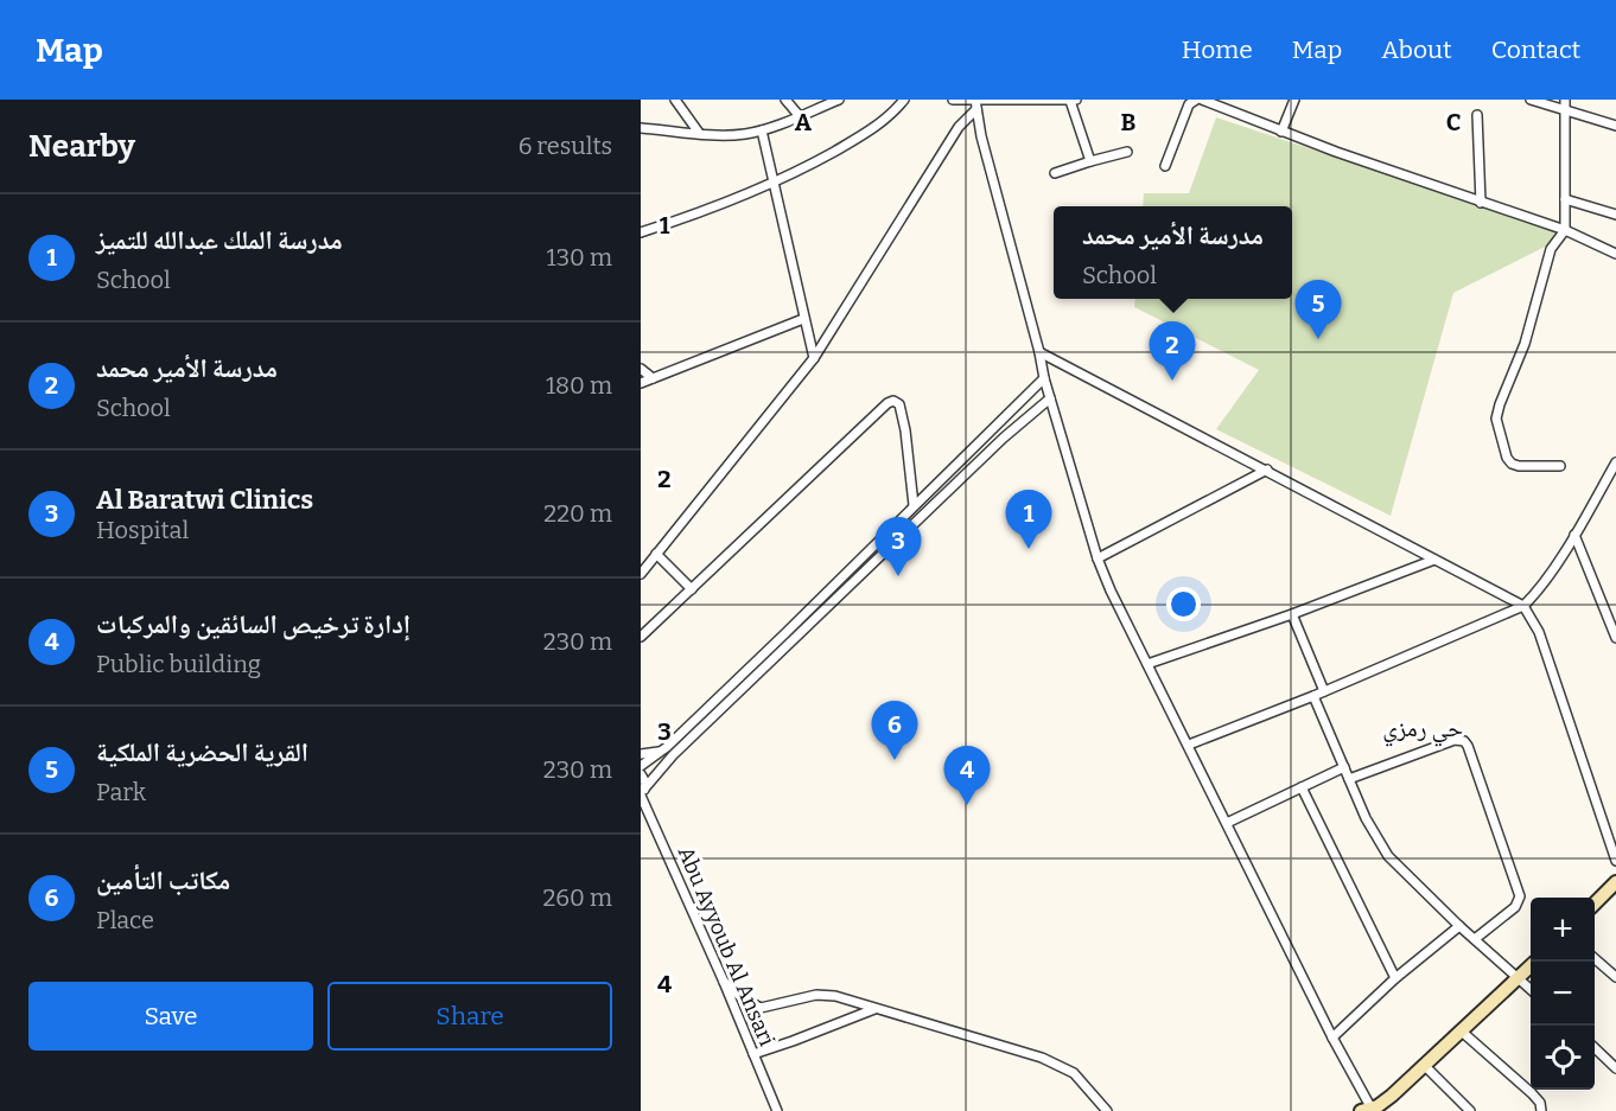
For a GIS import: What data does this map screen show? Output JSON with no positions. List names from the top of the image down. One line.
{"streets":{"street":["Abu Ayyoub Al Ansari"]},"districts":["حي رمزي"],"page":{"header":"Map","nav":["Home","Map","About","Contact"],"heading":["Nearby","6 results"],"list":[{"mark":"1","name":"مدرسة الملك عبدالله للتميز","note":"School","value":"130 m"},{"mark":"2","name":"مدرسة الأمير محمد","note":"School","value":"180 m"},{"mark":"3","name":"Al Baratwi Clinics","note":"Hospital","value":"220 m"},{"mark":"4","name":"إدارة ترخيص السائقين والمركبات","note":"Public building","value":"230 m"},{"mark":"5","name":"القرية الحضرية الملكية","note":"Park","value":"230 m"},{"mark":"6","name":"مكاتب التأمين","note":"Place","value":"260 m"}],"popup":["مدرسة الأمير محمد","School"],"pins":["5","2","1","3","6","4"],"map_buttons":["+","−"],"buttons":["Save","Share"]},"grid":{"columns":["A","B","C"],"rows":["1","2","3","4"]}}
